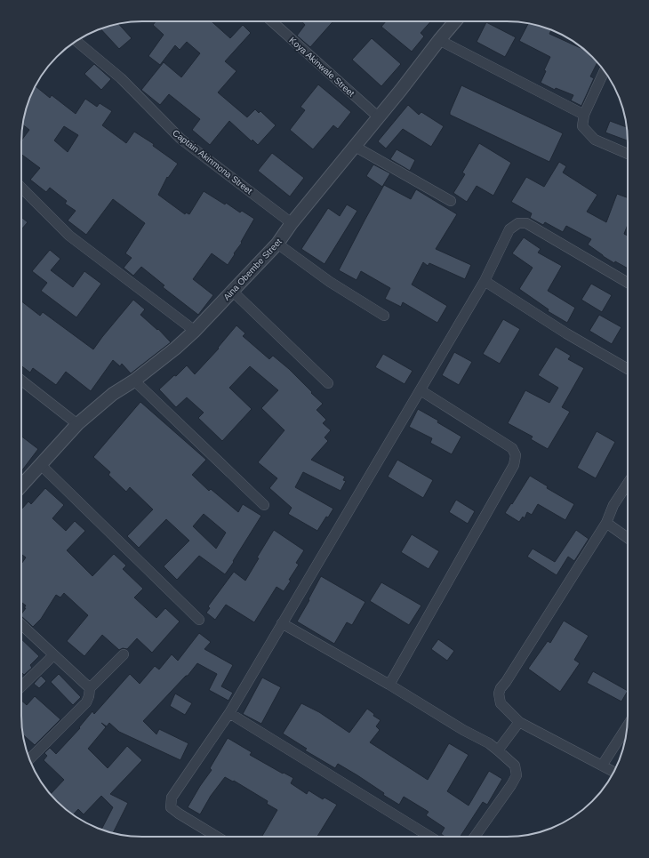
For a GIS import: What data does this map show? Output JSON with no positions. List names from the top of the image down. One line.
{"streets":{"street":["Koya Akinwale Street","Captain Akinmona Street","Aina Obembe Street"]},"crossings":[["Koya Akinwale Street","Aina Obembe Street"],["Captain Akinmona Street","Aina Obembe Street"]]}
